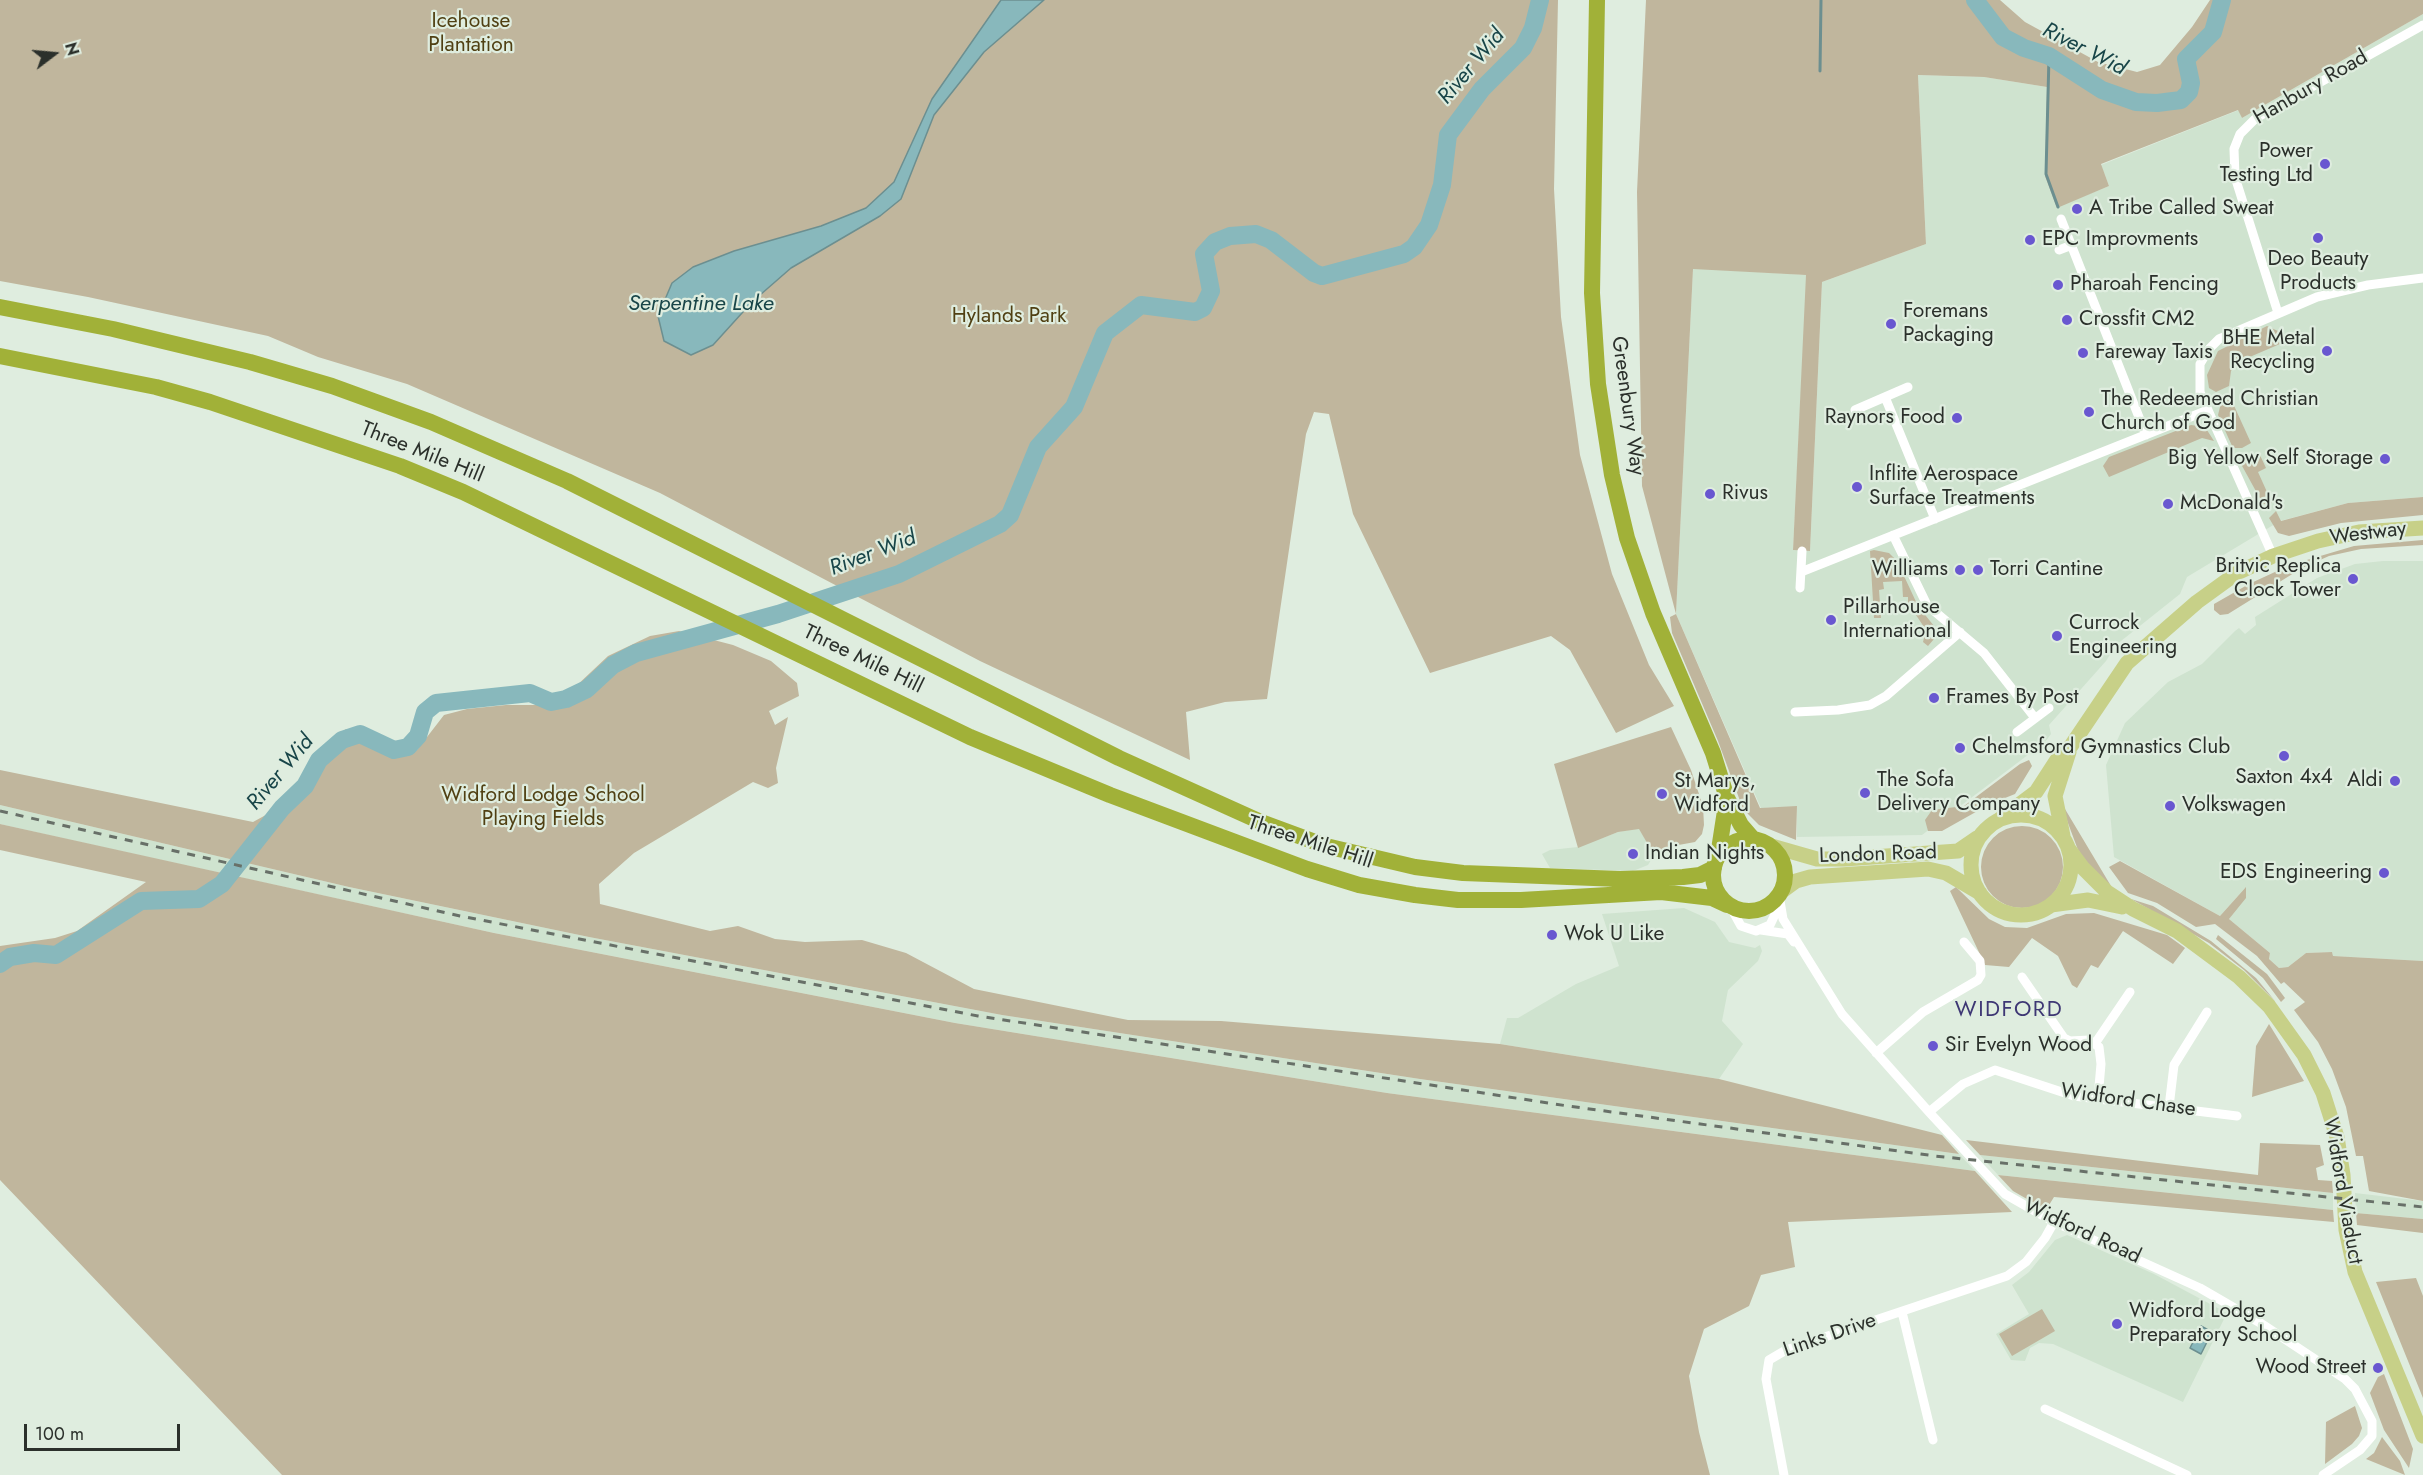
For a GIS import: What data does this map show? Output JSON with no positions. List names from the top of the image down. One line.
{"streets":{"highway":["Greenbury Way","Three Mile Hill"],"main road":["Westway","London Road","Widford Viaduct"],"street":["Hanbury Road","Widford Chase","Widford Road","Links Drive"]},"crossings":[["Greenbury Way","Three Mile Hill"],["Greenbury Way","London Road"],["Greenbury Way","Widford Road"],["Three Mile Hill","London Road"],["Three Mile Hill","Widford Road"],["Westway","London Road"],["London Road","Widford Road"],["Widford Chase","Widford Road"],["Widford Road","Links Drive"]],"districts":["WIDFORD"],"water":["River Wid","Serpentine Lake"],"parks":["Icehouse Plantation","Hylands Park","Widford Lodge School Playing Fields"],"places":["Power Testing Ltd","A Tribe Called Sweat","Deo Beauty Products","EPC Improvments","Pharoah Fencing","Crossfit CM2","Foremans Packaging","BHE Metal Recycling","Fareway Taxis","The Redeemed Christian Church of God","Raynors Food","Big Yellow Self Storage","Inflite Aerospace Surface Treatments","Rivus","McDonald's","Williams","Torri Cantine","Britvic Replica Clock Tower","Pillarhouse International","Currock Engineering","Frames By Post","Chelmsford Gymnastics Club","Saxton 4x4","Aldi","The Sofa Delivery Company","St Marys, Widford","Volkswagen","Indian Nights","EDS Engineering","Wok U Like","Sir Evelyn Wood","Widford Lodge Preparatory School","Wood Street"],"scale_bar":"100 m","north":"right"}
